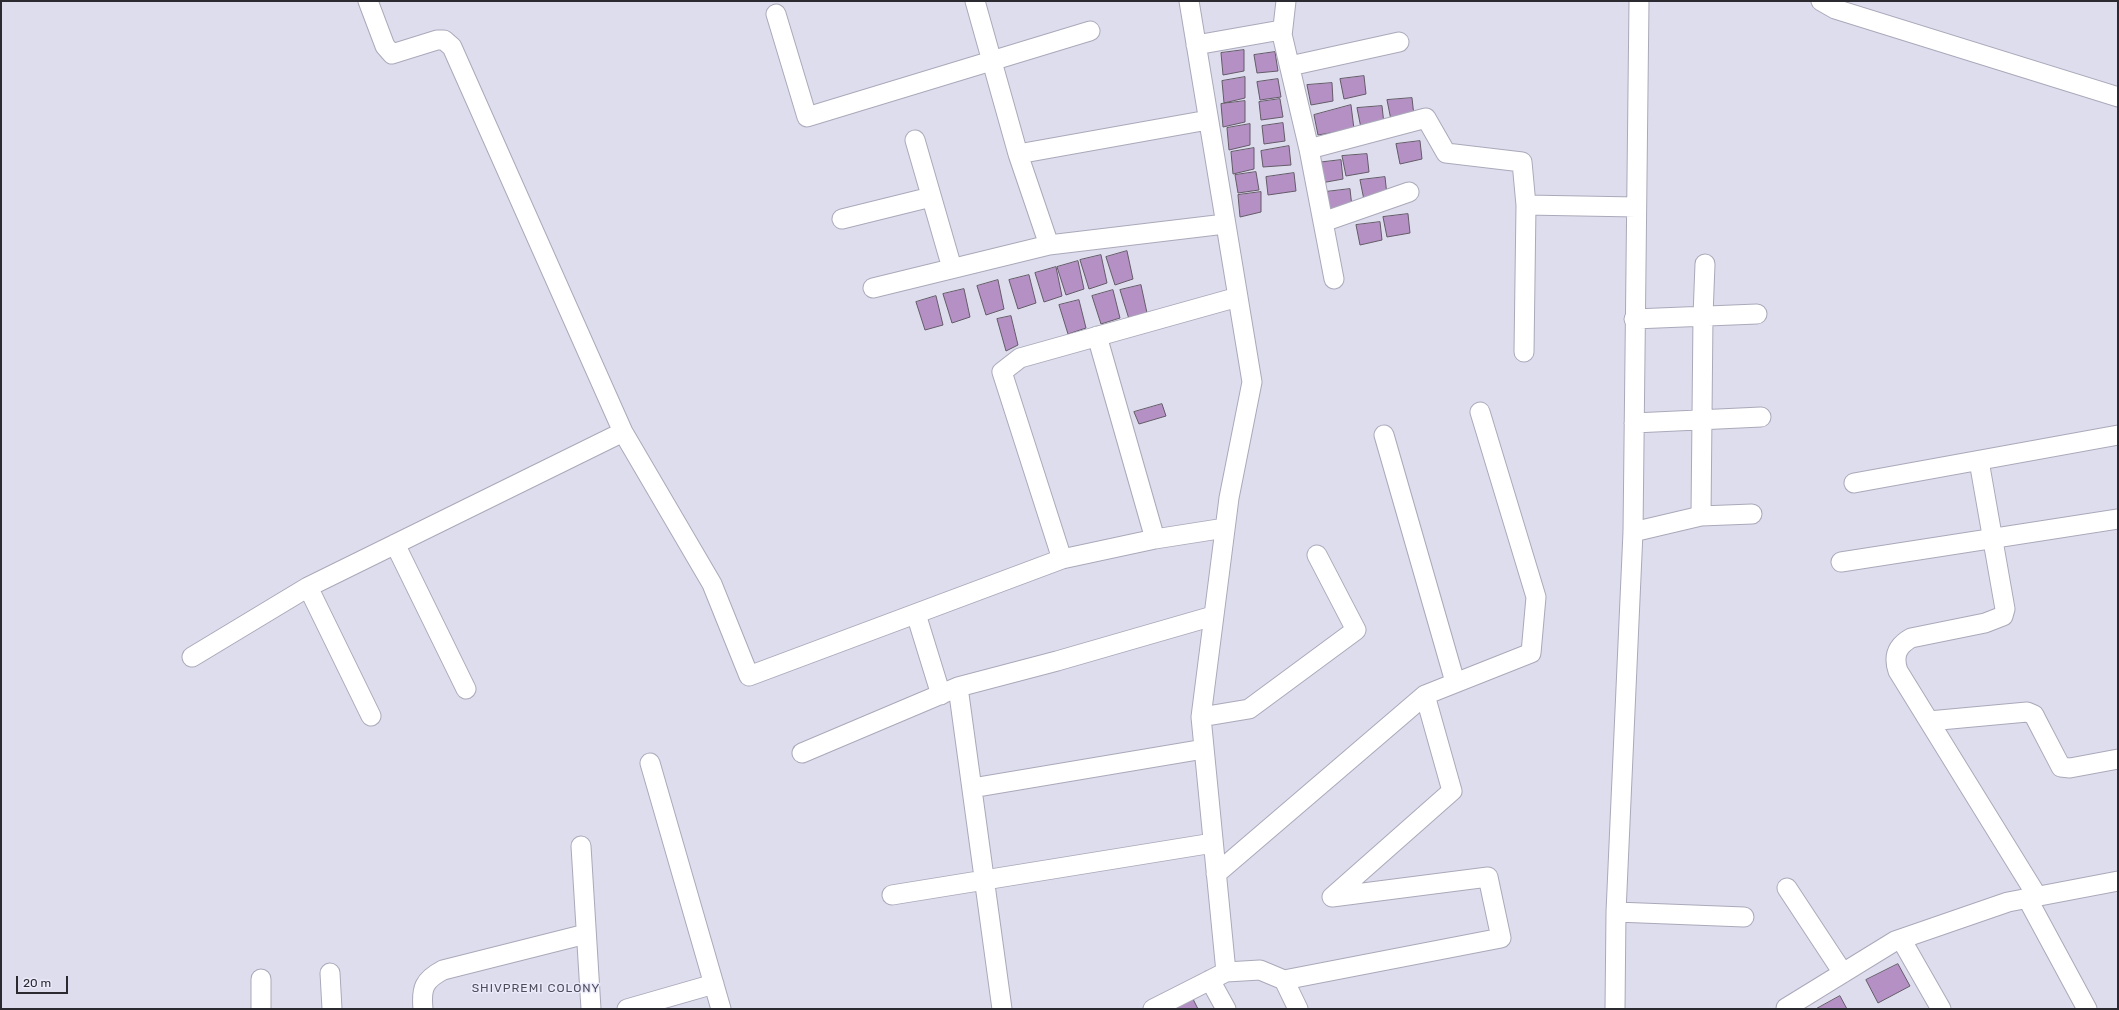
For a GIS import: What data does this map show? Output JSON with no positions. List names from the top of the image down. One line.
{"districts":["SHIVPREMI COLONY"],"scale_bar":"20 m"}
